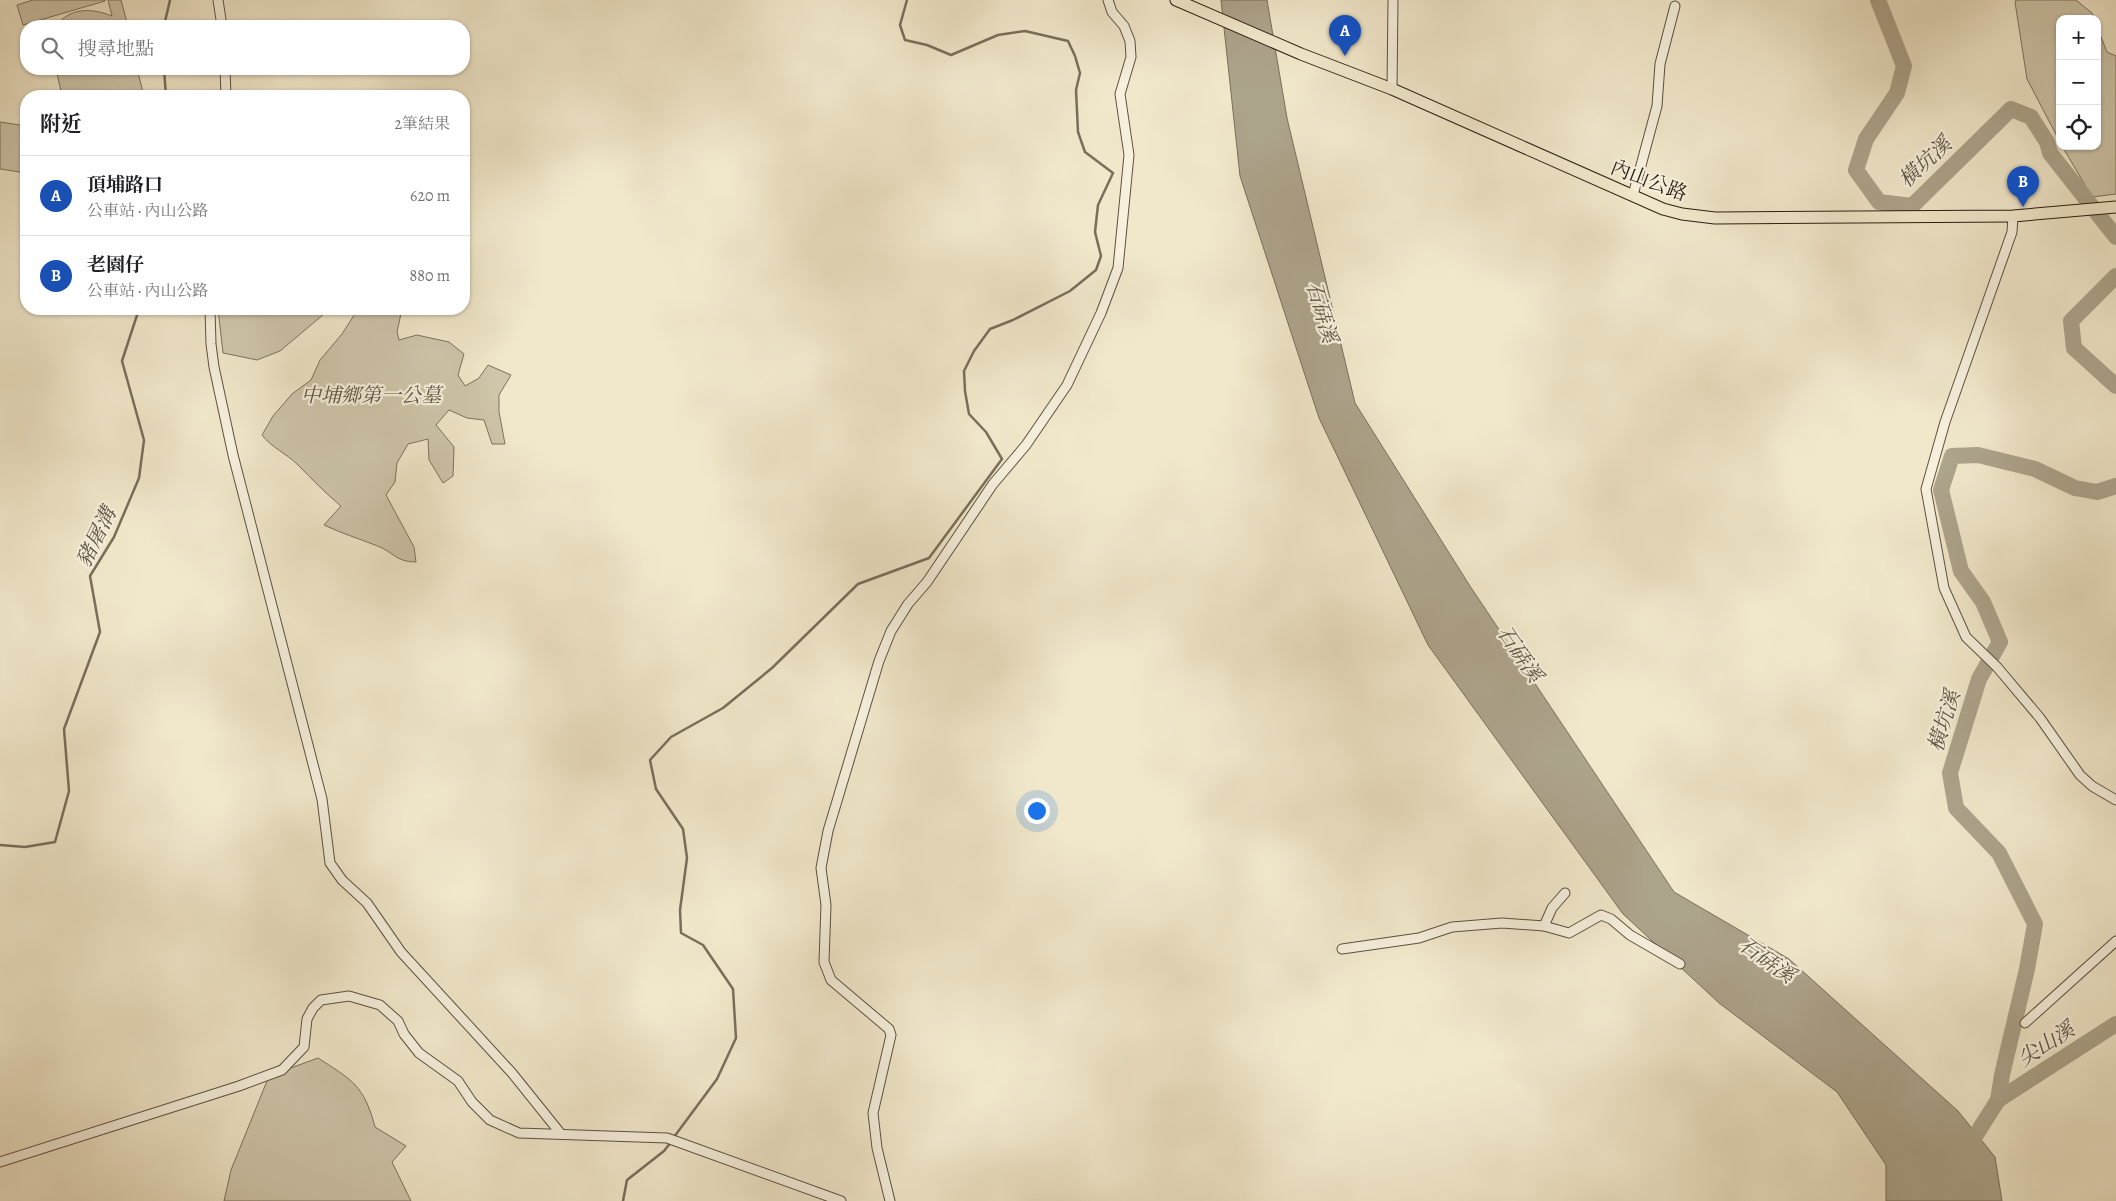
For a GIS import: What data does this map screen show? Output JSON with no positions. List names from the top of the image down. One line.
{"streets":{"main road":["內山公路"]},"water":["橫坑溪","石硦溪","豬屠溝","尖山溪"],"parks":["中埔鄉第一公墓"],"page":{"map_buttons":["+","−"],"pins":["A","B"],"search":"搜尋地點","heading":["附近","2筆結果"],"list":[{"mark":"A","name":"頂埔路口","note":"公車站 · 內山公路","value":"620 m"},{"mark":"B","name":"老園仔","note":"公車站 · 內山公路","value":"880 m"}]}}
